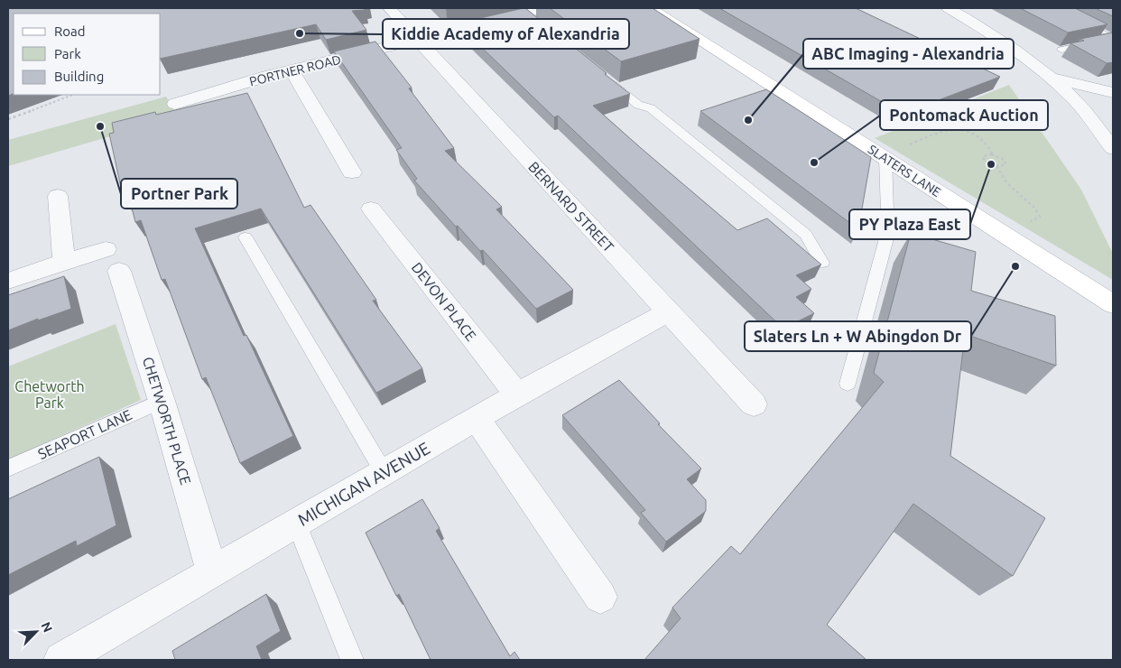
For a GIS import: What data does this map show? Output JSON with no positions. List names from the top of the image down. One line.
{"streets":{"main road":["SLATERS LANE"],"street":["PORTNER ROAD","BERNARD STREET","DEVON PLACE","CHETWORTH PLACE","MICHIGAN AVENUE"],"lane":["SEAPORT LANE"]},"crossings":[["PORTNER ROAD","BERNARD STREET"],["BERNARD STREET","MICHIGAN AVENUE"],["DEVON PLACE","MICHIGAN AVENUE"],["CHETWORTH PLACE","SEAPORT LANE"],["CHETWORTH PLACE","MICHIGAN AVENUE"]],"parks":["Chetworth Park"],"places":["Kiddie Academy of Alexandria","ABC Imaging - Alexandria","Portner Park","Pontomack Auction","PY Plaza East","Slaters Ln + W Abingdon Dr"],"legend":["Road","Park","Building"],"north":"top right"}
